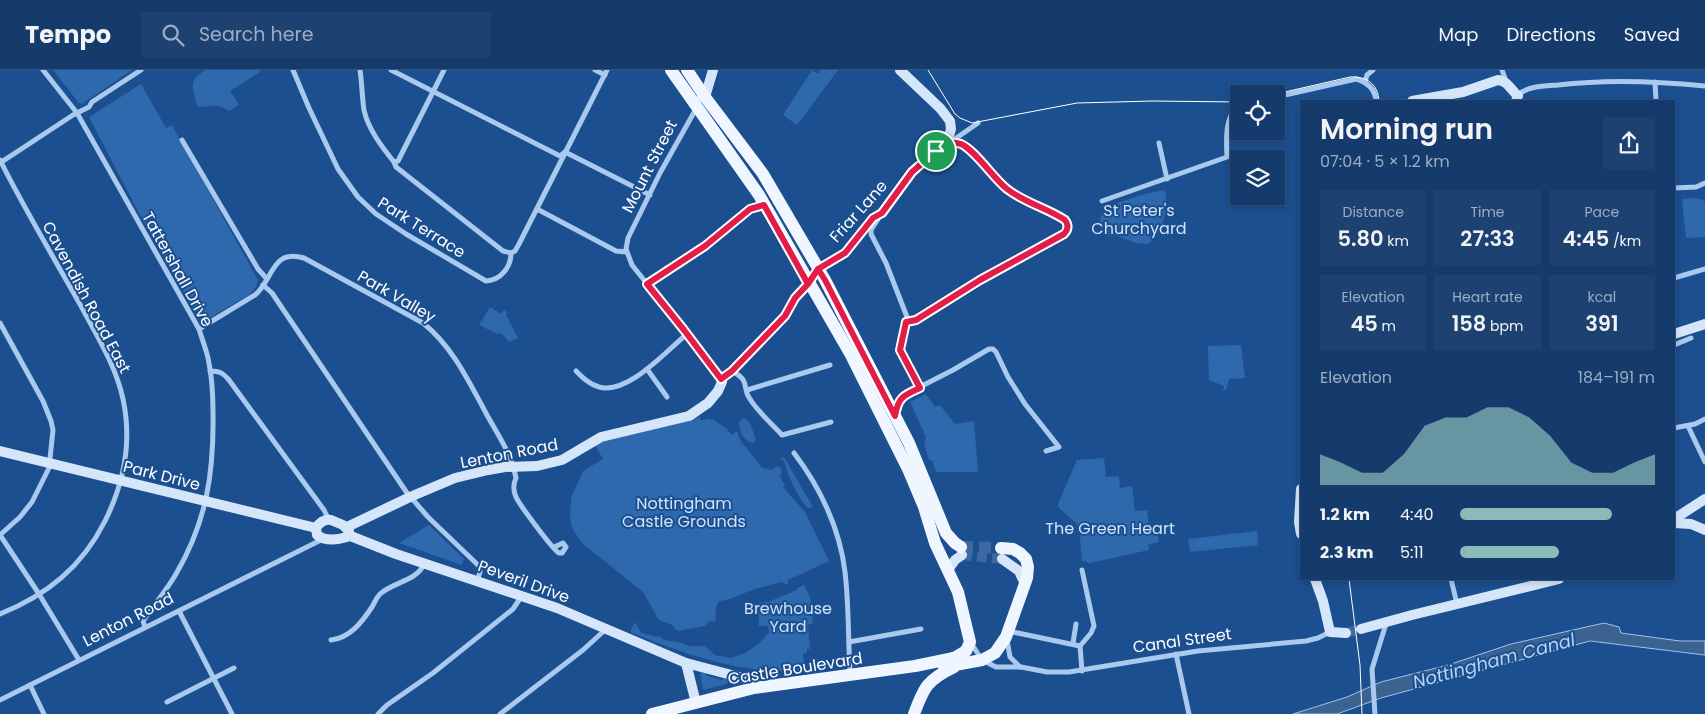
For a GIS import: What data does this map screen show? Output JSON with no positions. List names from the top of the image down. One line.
{"streets":{"main road":["Friar Lane","Castle Boulevard"],"street":["Mount Street","Park Terrace","Tattershall Drive","Park Valley","Cavendish Road East","Lenton Road","Park Drive","Peveril Drive","Canal Street"]},"crossings":[["Friar Lane","Lenton Road"],["Tattershall Drive","Lenton Road"],["Tattershall Drive","Park Drive"],["Park Valley","Lenton Road"],["Cavendish Road East","Park Drive"],["Lenton Road","Peveril Drive"],["Peveril Drive","Castle Boulevard"],["Canal Street","Castle Boulevard"]],"water":["Nottingham Canal"],"parks":["St Peter's Churchyard","Nottingham Castle Grounds","The Green Heart","Brewhouse Yard"],"page":{"header":"Tempo","search":"Search here","nav":["Map","Directions","Saved"],"heading":["Morning run","07:04 · 5 × 1.2 km"],"stats":[["Distance","5.80 km"],["Time","27:33"],["Pace","4:45 /km"],["Elevation","45 m"],["Heart rate","158 bpm"],["kcal","391"]],"chart":["Elevation","184–191 m"],"list":[{"name":"1.2 km","note":"4:40"},{"name":"2.3 km","note":"5:11"}]}}
